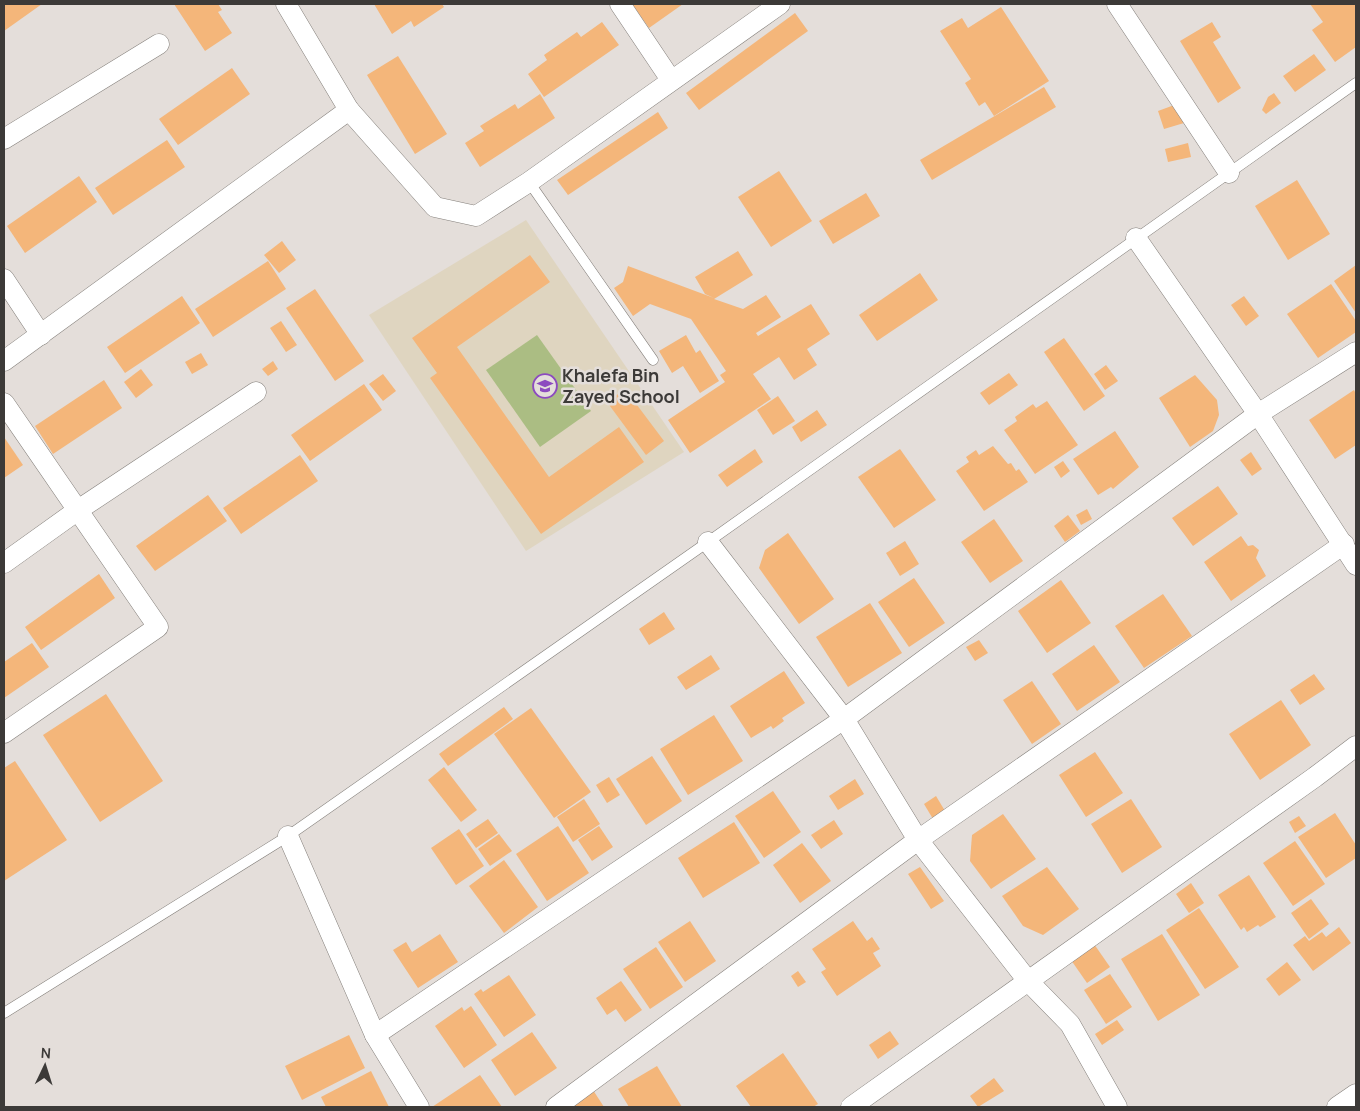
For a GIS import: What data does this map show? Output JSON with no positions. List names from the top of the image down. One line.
{"places":{"school or university":["Khalefa Bin Zayed School"]},"north":"top"}
